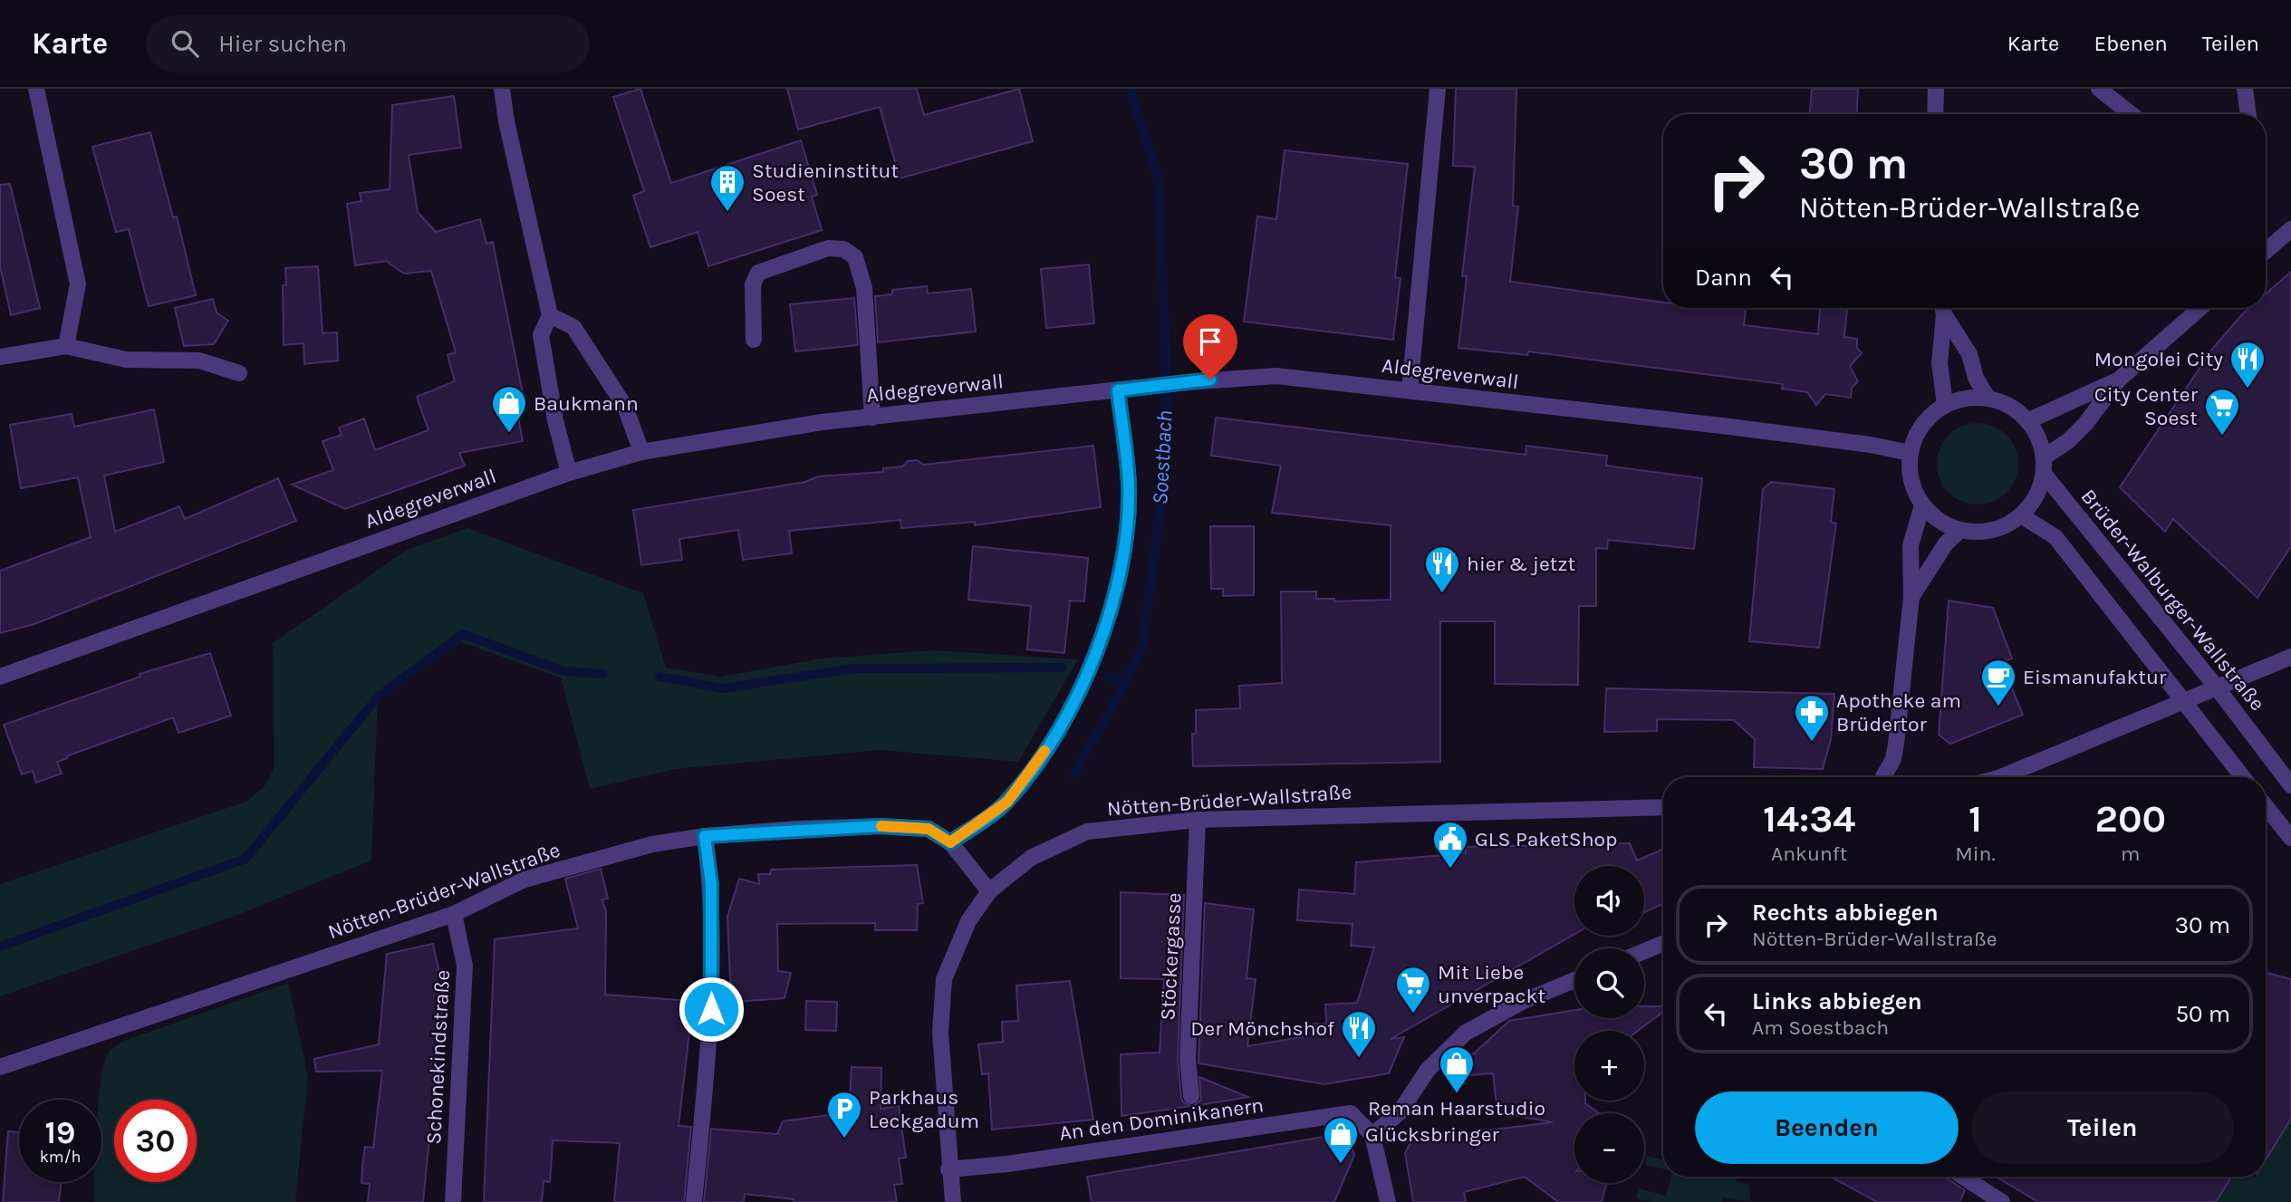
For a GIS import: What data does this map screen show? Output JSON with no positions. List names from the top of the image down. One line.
{"streets":{"street":["Aldegreverwall","Brüder-Walburger-Wallstraße","Nötten-Brüder-Wallstraße","Stöckergasse","Schonekindstraße","An den Dominikanern"]},"crossings":[["Aldegreverwall","Brüder-Walburger-Wallstraße"],["Nötten-Brüder-Wallstraße","Stöckergasse"],["Nötten-Brüder-Wallstraße","Schonekindstraße"]],"water":["Soestbach"],"places":{"building":["Studieninstitut Soest"],"restaurant":["Mongolei City","hier & jetzt","Der Mönchshof"],"shop":["Baukmann","Reman Haarstudio","Glücksbringer"],"supermarket":["City Center Soest","Mit Liebe unverpackt"],"cafe":["Eismanufaktur"],"pharmacy":["Apotheke am Brüdertor"],"public building":["GLS PaketShop"],"parking":["Parkhaus Leckgadum"]},"page":{"header":"Karte","search":"Hier suchen","nav":["Karte","Ebenen","Teilen"],"turn":["30 m","Nötten-Brüder-Wallstraße"],"then":"Dann","eta":["14:34","Ankunft","1","Min.","200","m"],"map_buttons":["+","−"],"list":[{"name":"Rechts abbiegen","note":"Nötten-Brüder-Wallstraße","value":"30 m"},{"name":"Links abbiegen","note":"Am Soestbach","value":"50 m"}],"buttons":["Beenden","Teilen"],"speed":"19 km/h","limit":"30"}}
